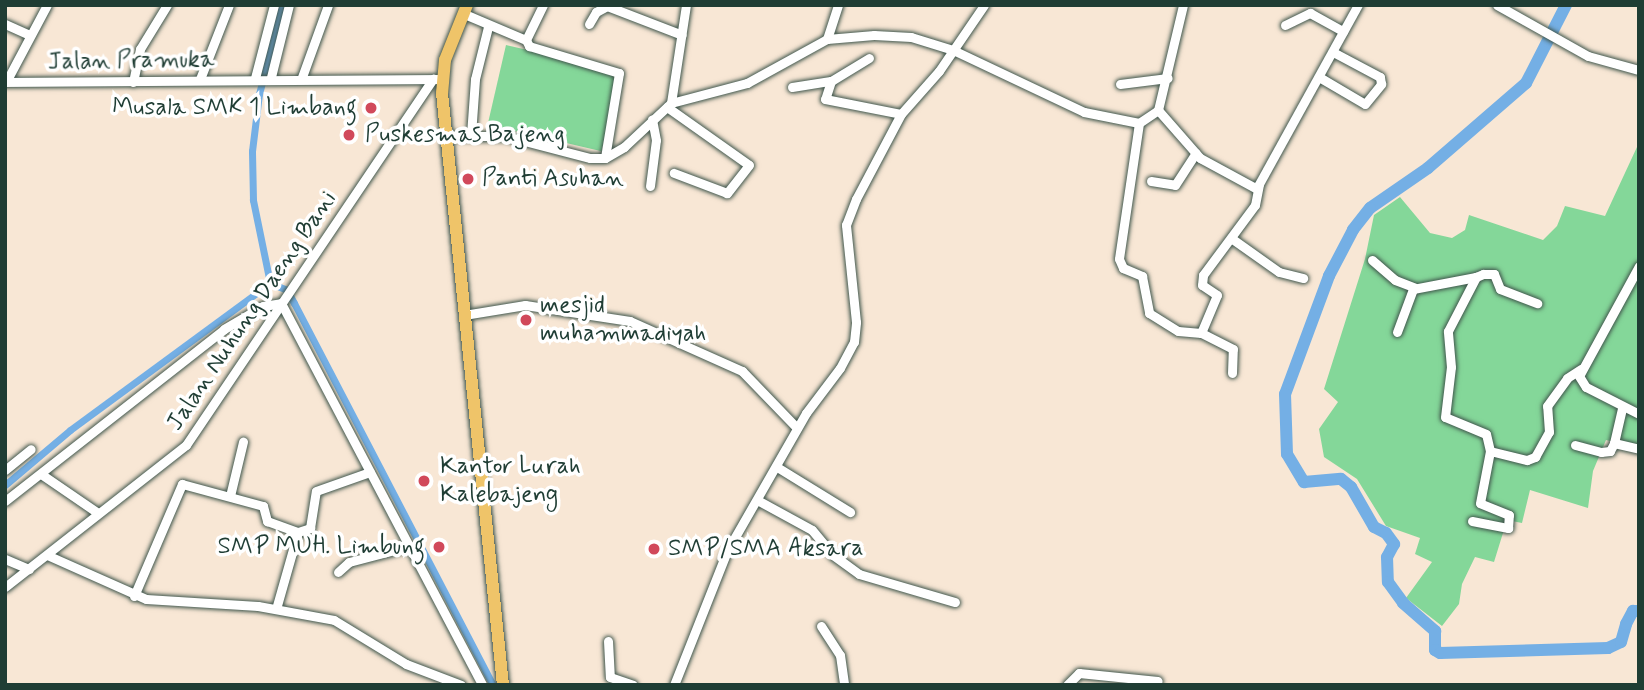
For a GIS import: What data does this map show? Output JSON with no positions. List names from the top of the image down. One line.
{"streets":{"street":["Jalan Pramuka","Jalan Nuhung Daeng Bani"]},"crossings":[["Jalan Pramuka","Jalan Nuhung Daeng Bani"]],"places":["Musala SMK 1 Limbang","Puskesmas Bajeng","Panti Asuhan","mesjid muhammadiyah","Kantor Lurah Kalebajeng","SMP MUH. Limbung","SMP/SMA Aksara"]}
